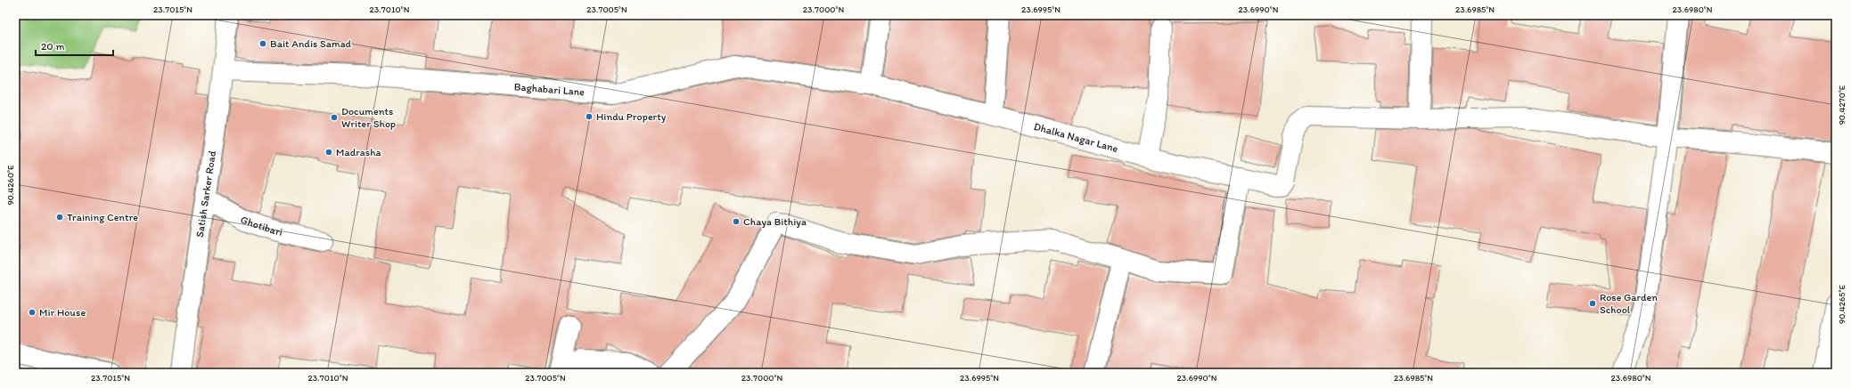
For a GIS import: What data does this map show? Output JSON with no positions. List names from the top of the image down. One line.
{"streets":{"street":["Baghabari Lane","Dhalka Nagar Lane","Satish Sarker Road","Ghotibari"]},"crossings":[["Baghabari Lane","Dhalka Nagar Lane"],["Baghabari Lane","Satish Sarker Road"],["Satish Sarker Road","Ghotibari"]],"places":["Bait Andis Samad","Hindu Property","Documents Writer Shop","Madrasha","Training Centre","Chaya Bithiya","Rose Garden School","Mir House"],"scale_bar":"20 m","coordinates":["23.7015°N","23.7010°N","23.7005°N","23.7000°N","23.6995°N","23.6990°N","23.6985°N","23.6980°N","90.4270°E","90.4260°E","90.4265°E"]}
